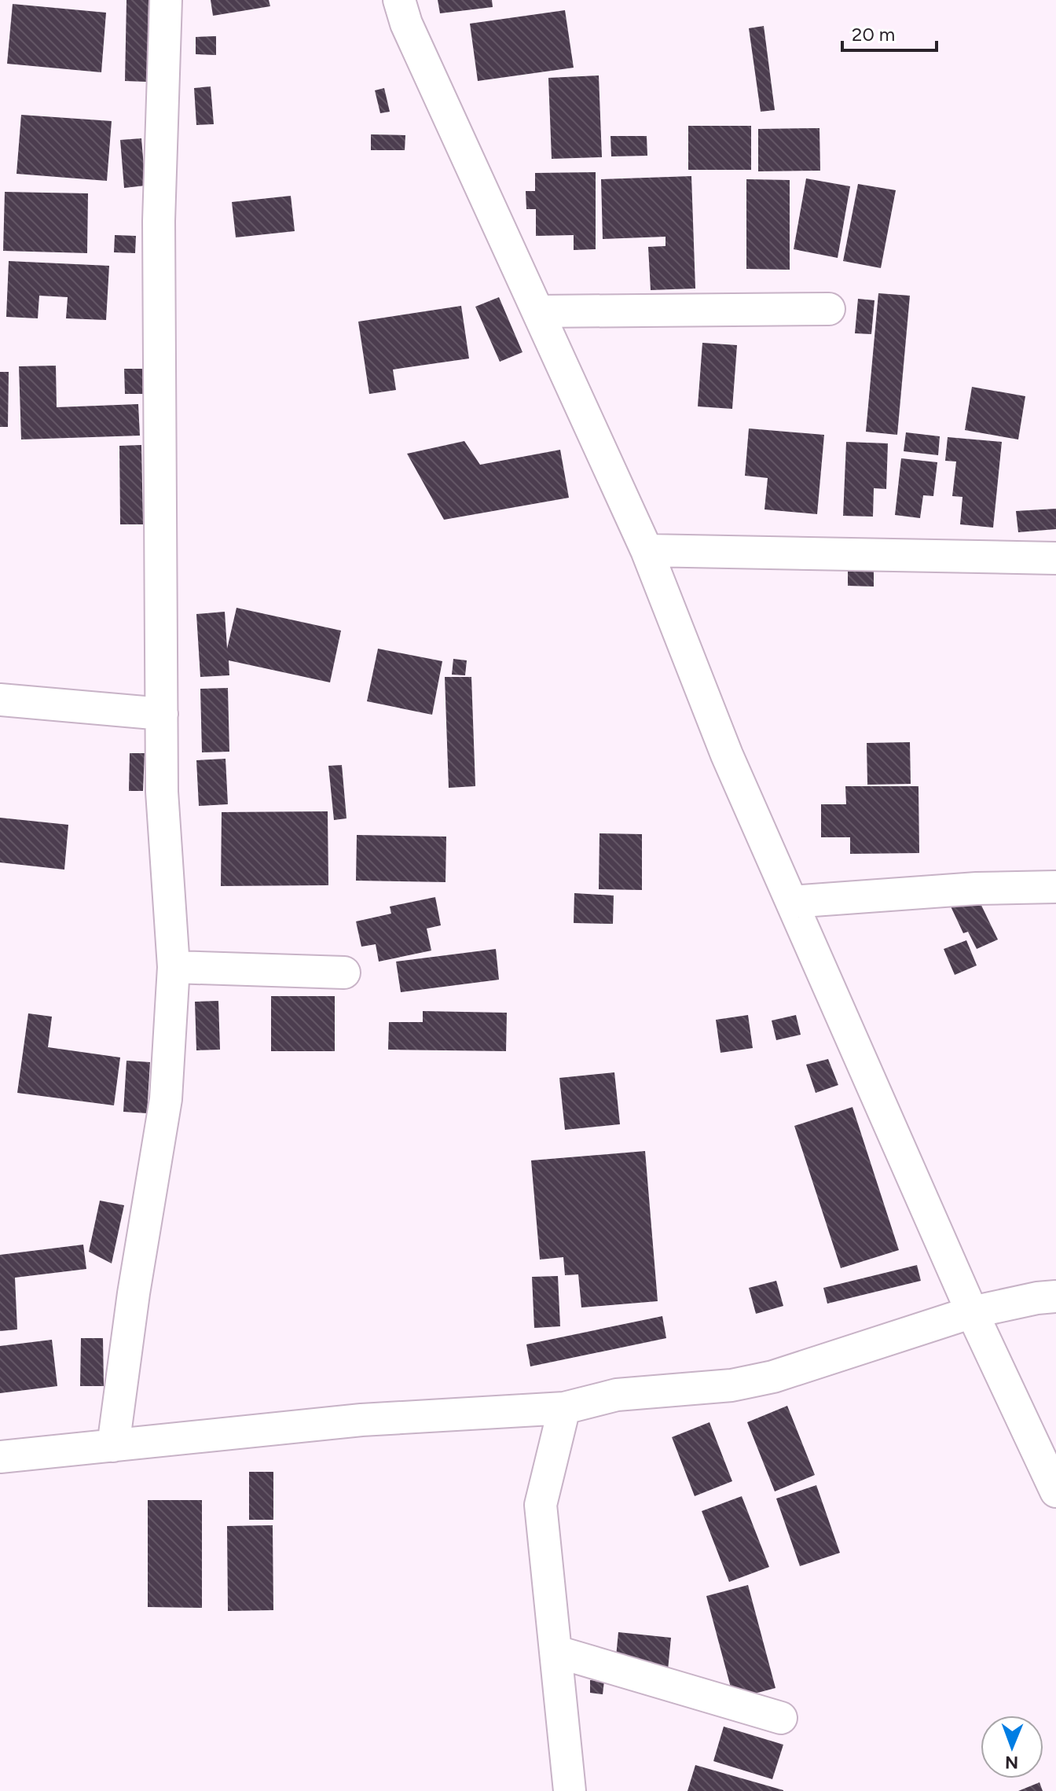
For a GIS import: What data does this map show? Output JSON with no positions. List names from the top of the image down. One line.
{"scale_bar":"20 m","north":"bottom"}
